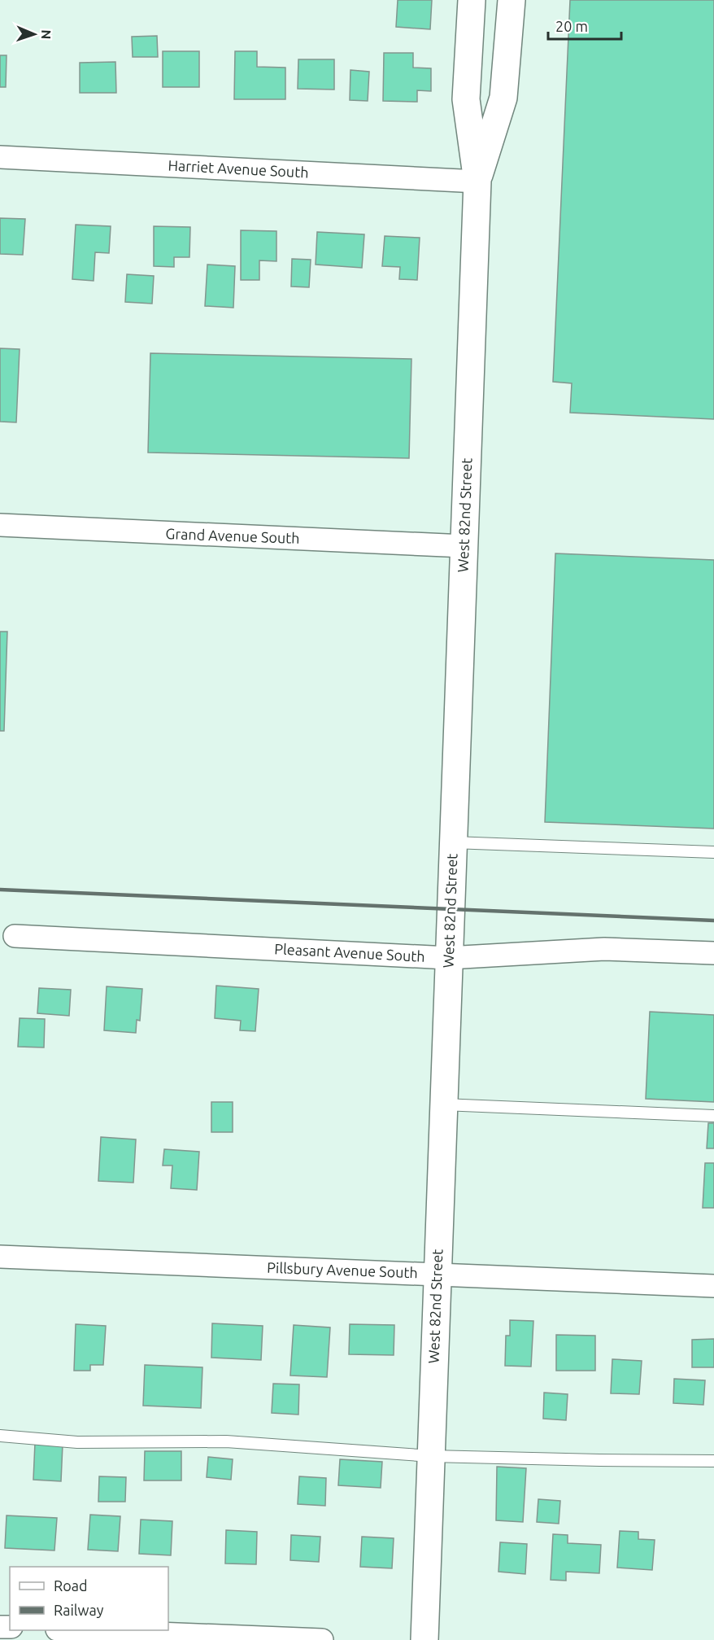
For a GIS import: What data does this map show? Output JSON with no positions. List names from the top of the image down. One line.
{"streets":{"street":["Harriet Avenue South","West 82nd Street","Grand Avenue South","Pleasant Avenue South","Pillsbury Avenue South"]},"crossings":[["Harriet Avenue South","West 82nd Street"],["West 82nd Street","Grand Avenue South"],["West 82nd Street","Pleasant Avenue South"],["West 82nd Street","Pillsbury Avenue South"]],"legend":["Road","Railway"],"scale_bar":"20 m","north":"right"}
